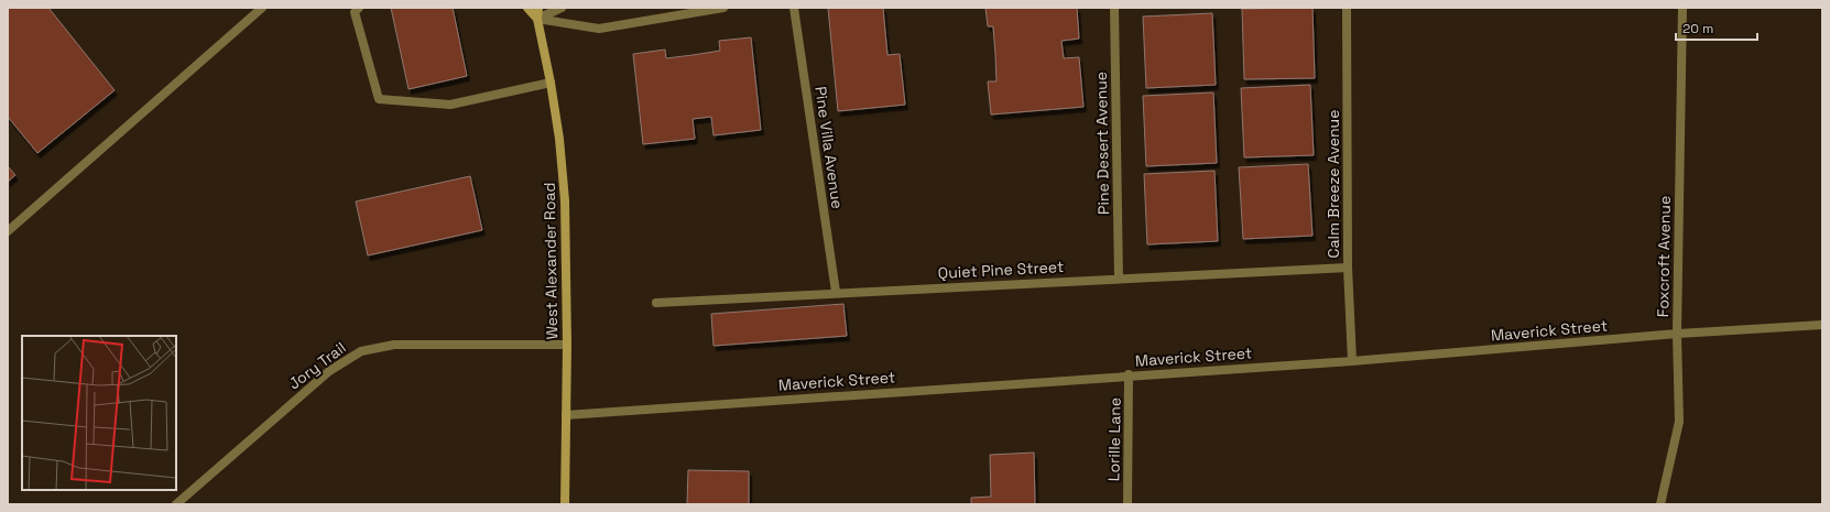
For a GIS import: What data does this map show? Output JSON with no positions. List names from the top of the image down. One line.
{"streets":{"main road":["West Alexander Road"],"street":["Pine Desert Avenue","Pine Villa Avenue","Calm Breeze Avenue","Foxcroft Avenue","Quiet Pine Street","Maverick Street","Jory Trail","Lorille Lane"]},"crossings":[["Pine Desert Avenue","Quiet Pine Street"],["Pine Villa Avenue","Quiet Pine Street"],["Calm Breeze Avenue","Quiet Pine Street"],["Calm Breeze Avenue","Maverick Street"],["Foxcroft Avenue","Maverick Street"],["West Alexander Road","Maverick Street"],["West Alexander Road","Jory Trail"],["Maverick Street","Lorille Lane"]],"scale_bar":"20 m"}
